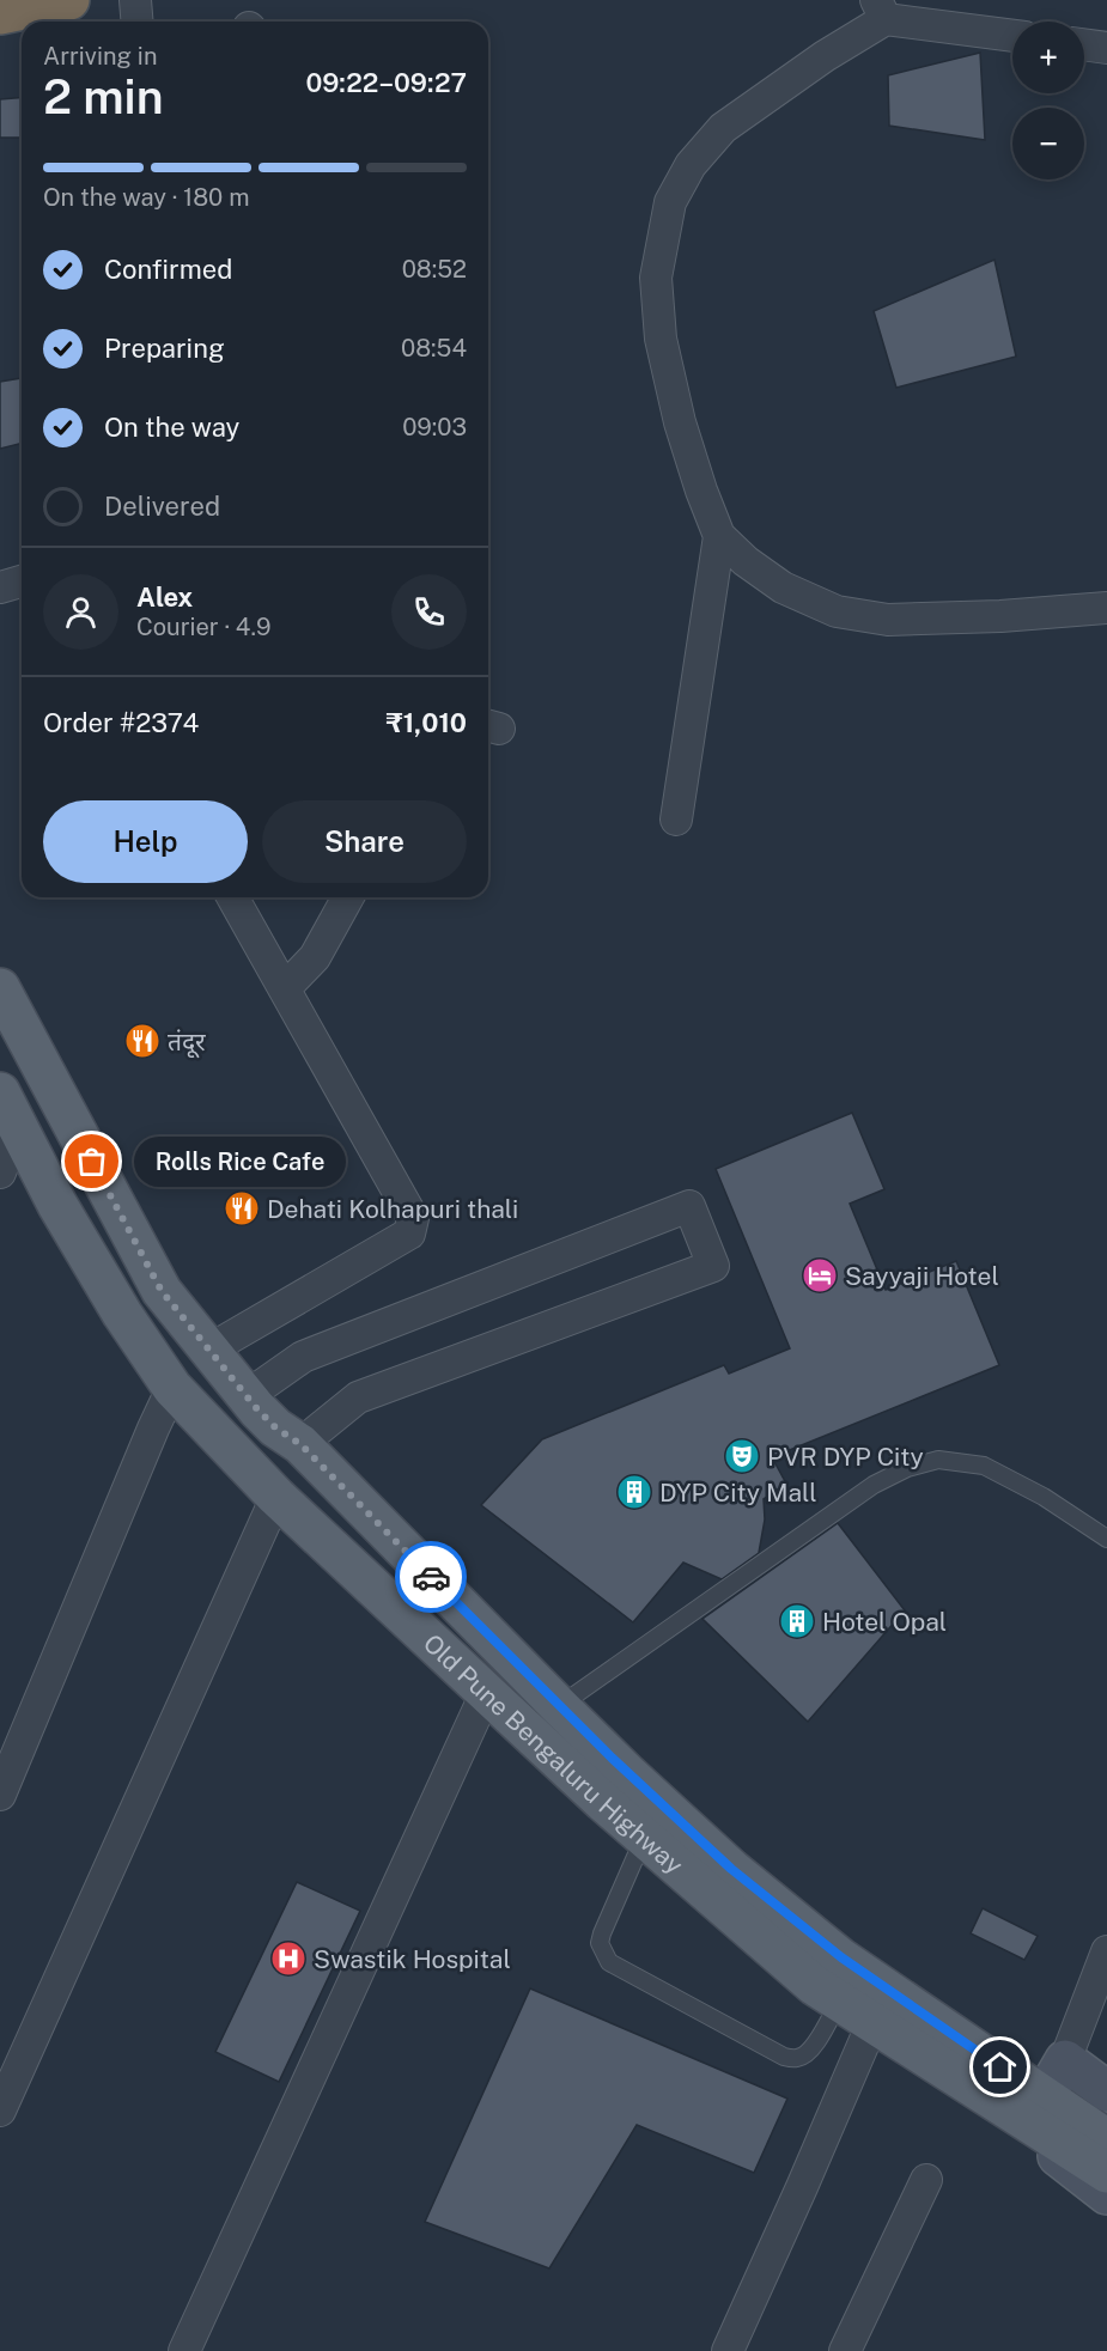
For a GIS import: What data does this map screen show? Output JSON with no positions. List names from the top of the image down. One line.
{"streets":{"main road":["Old Pune Bengaluru Highway"]},"places":{"restaurant":["तंदूर","Dehati Kolhapuri thali"],"other":["Rolls Rice Cafe"],"hotel":["Sayyaji Hotel"],"theatre":["PVR DYP City"],"building":["DYP City Mall","Hotel Opal"],"hospital":["Swastik Hospital"]},"page":{"map_buttons":["+","−"],"heading":["2 min","Arriving in","09:22–09:27"],"panel":["Alex","Courier · 4.9","Order #2374","₹1,010"],"bar":"On the way · 180 m","list":[["Confirmed","08:52"],["Preparing","08:54"],["On the way","09:03"],"Delivered"],"buttons":["Help","Share"],"bubble":"Rolls Rice Cafe"}}
